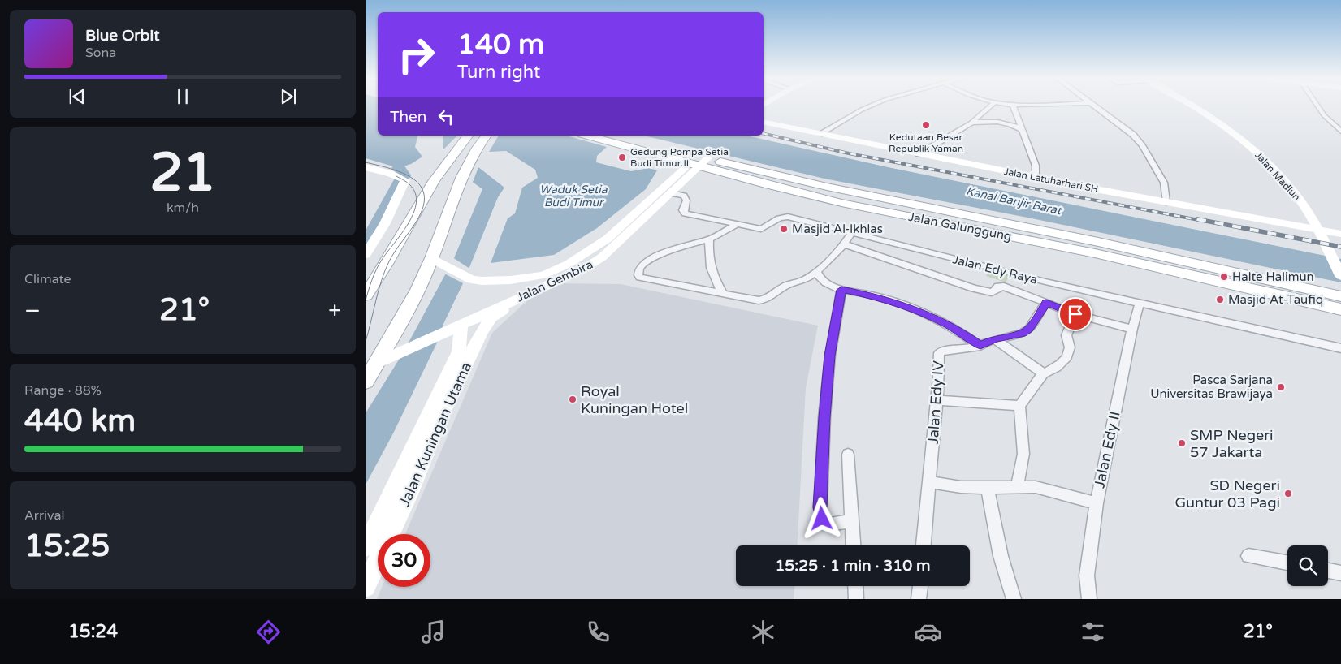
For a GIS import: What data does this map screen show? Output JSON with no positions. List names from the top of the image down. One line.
{"streets":{"main road":["Jalan Galunggung"],"street":["Jalan Madiun","Jalan Latuharhari SH","Jalan Edy Raya","Jalan Gembira","Jalan Edy IV","Jalan Kuningan Utama","Jalan Edy II"]},"crossings":[["Jalan Madiun","Jalan Latuharhari SH"],["Jalan Galunggung","Jalan Gembira"],["Jalan Edy Raya","Jalan Gembira"],["Jalan Edy Raya","Jalan Edy II"],["Jalan Gembira","Jalan Kuningan Utama"]],"water":["Waduk Setia Budi Timur","Kanal Banjir Barat"],"places":["Kedutaan Besar Republik Yaman","Gedung Pompa Setia Budi Timur II","Masjid Al-Ikhlas","Halte Halimun","Masjid At-Taufiq","Pasca Sarjana Universitas Brawijaya","Royal Kuningan Hotel","SMP Negeri 57 Jakarta","SD Negeri Guntur 03 Pagi"],"page":{"turn":["140 m","Turn right"],"song":["Blue Orbit","Sona"],"then":"Then","tile":[["21","km/h"],"Climate",["Range · 88%","440 km"],["Arrival","15:25"]],"heat":["−","21°","+"],"limit":"30","trip":"15:25 · 1 min · 310 m","tabs":["15:24","21°"]}}
